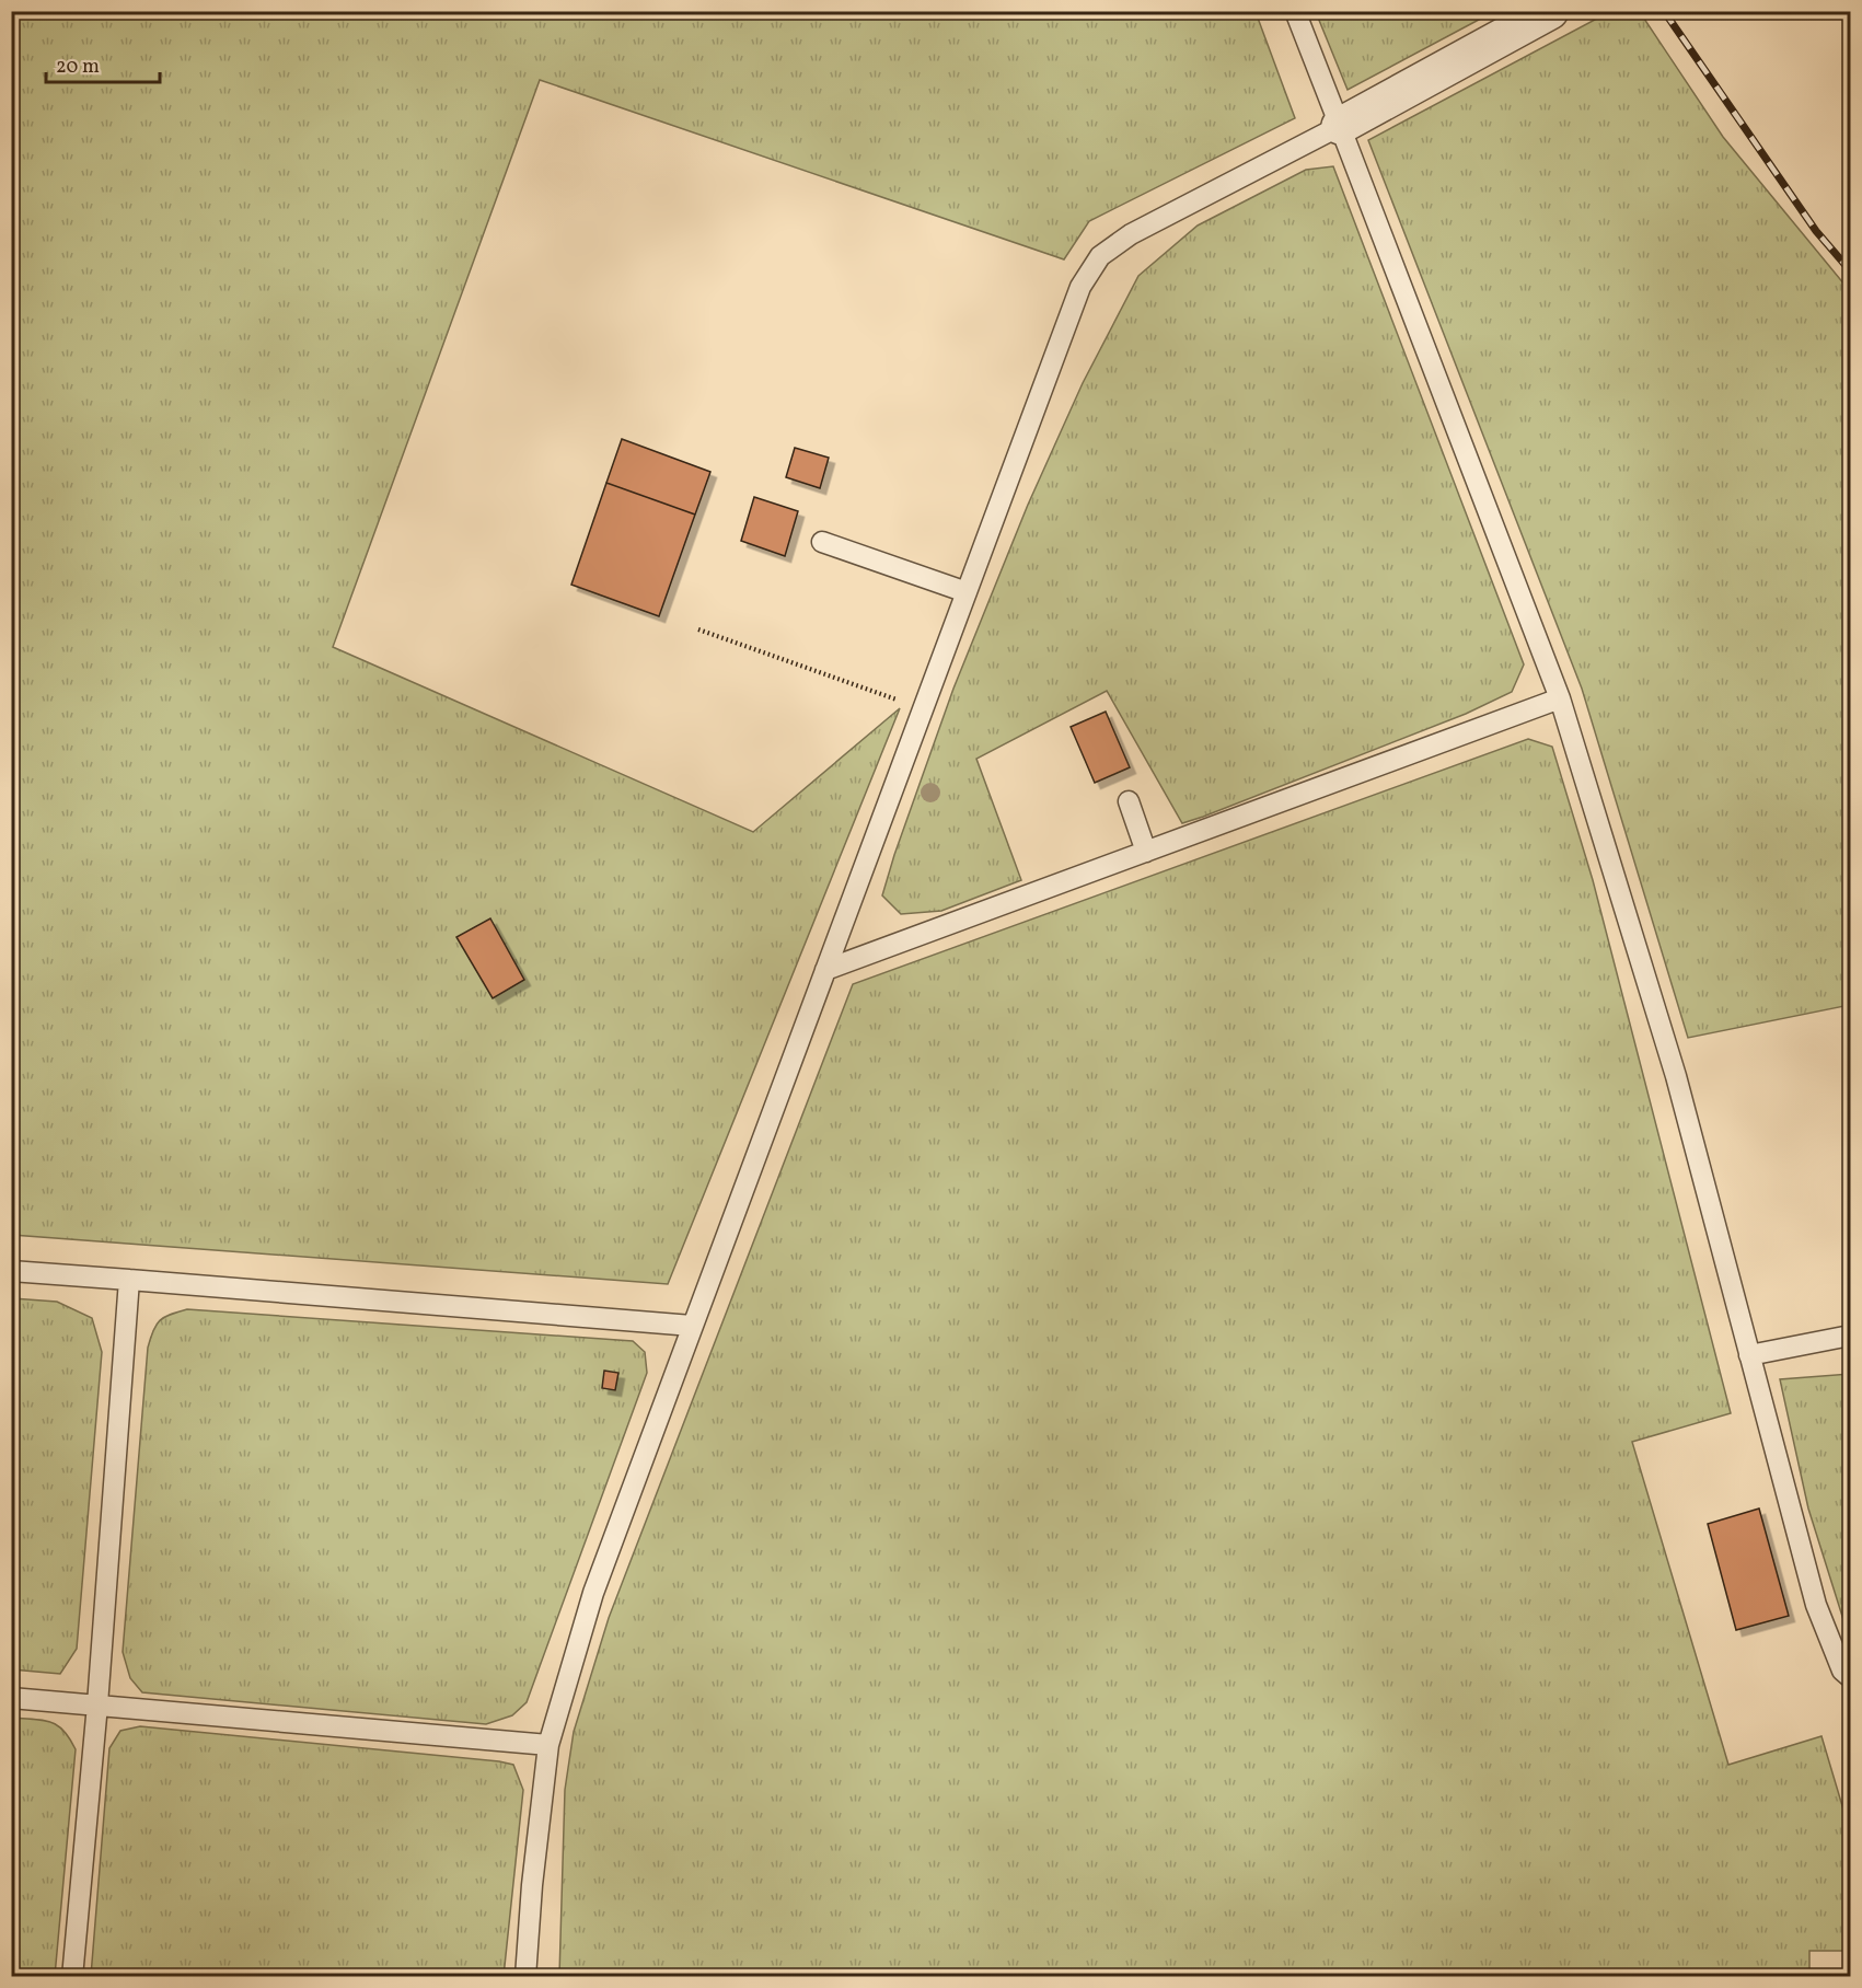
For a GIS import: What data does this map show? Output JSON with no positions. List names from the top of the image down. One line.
{"scale_bar":"20 m"}
